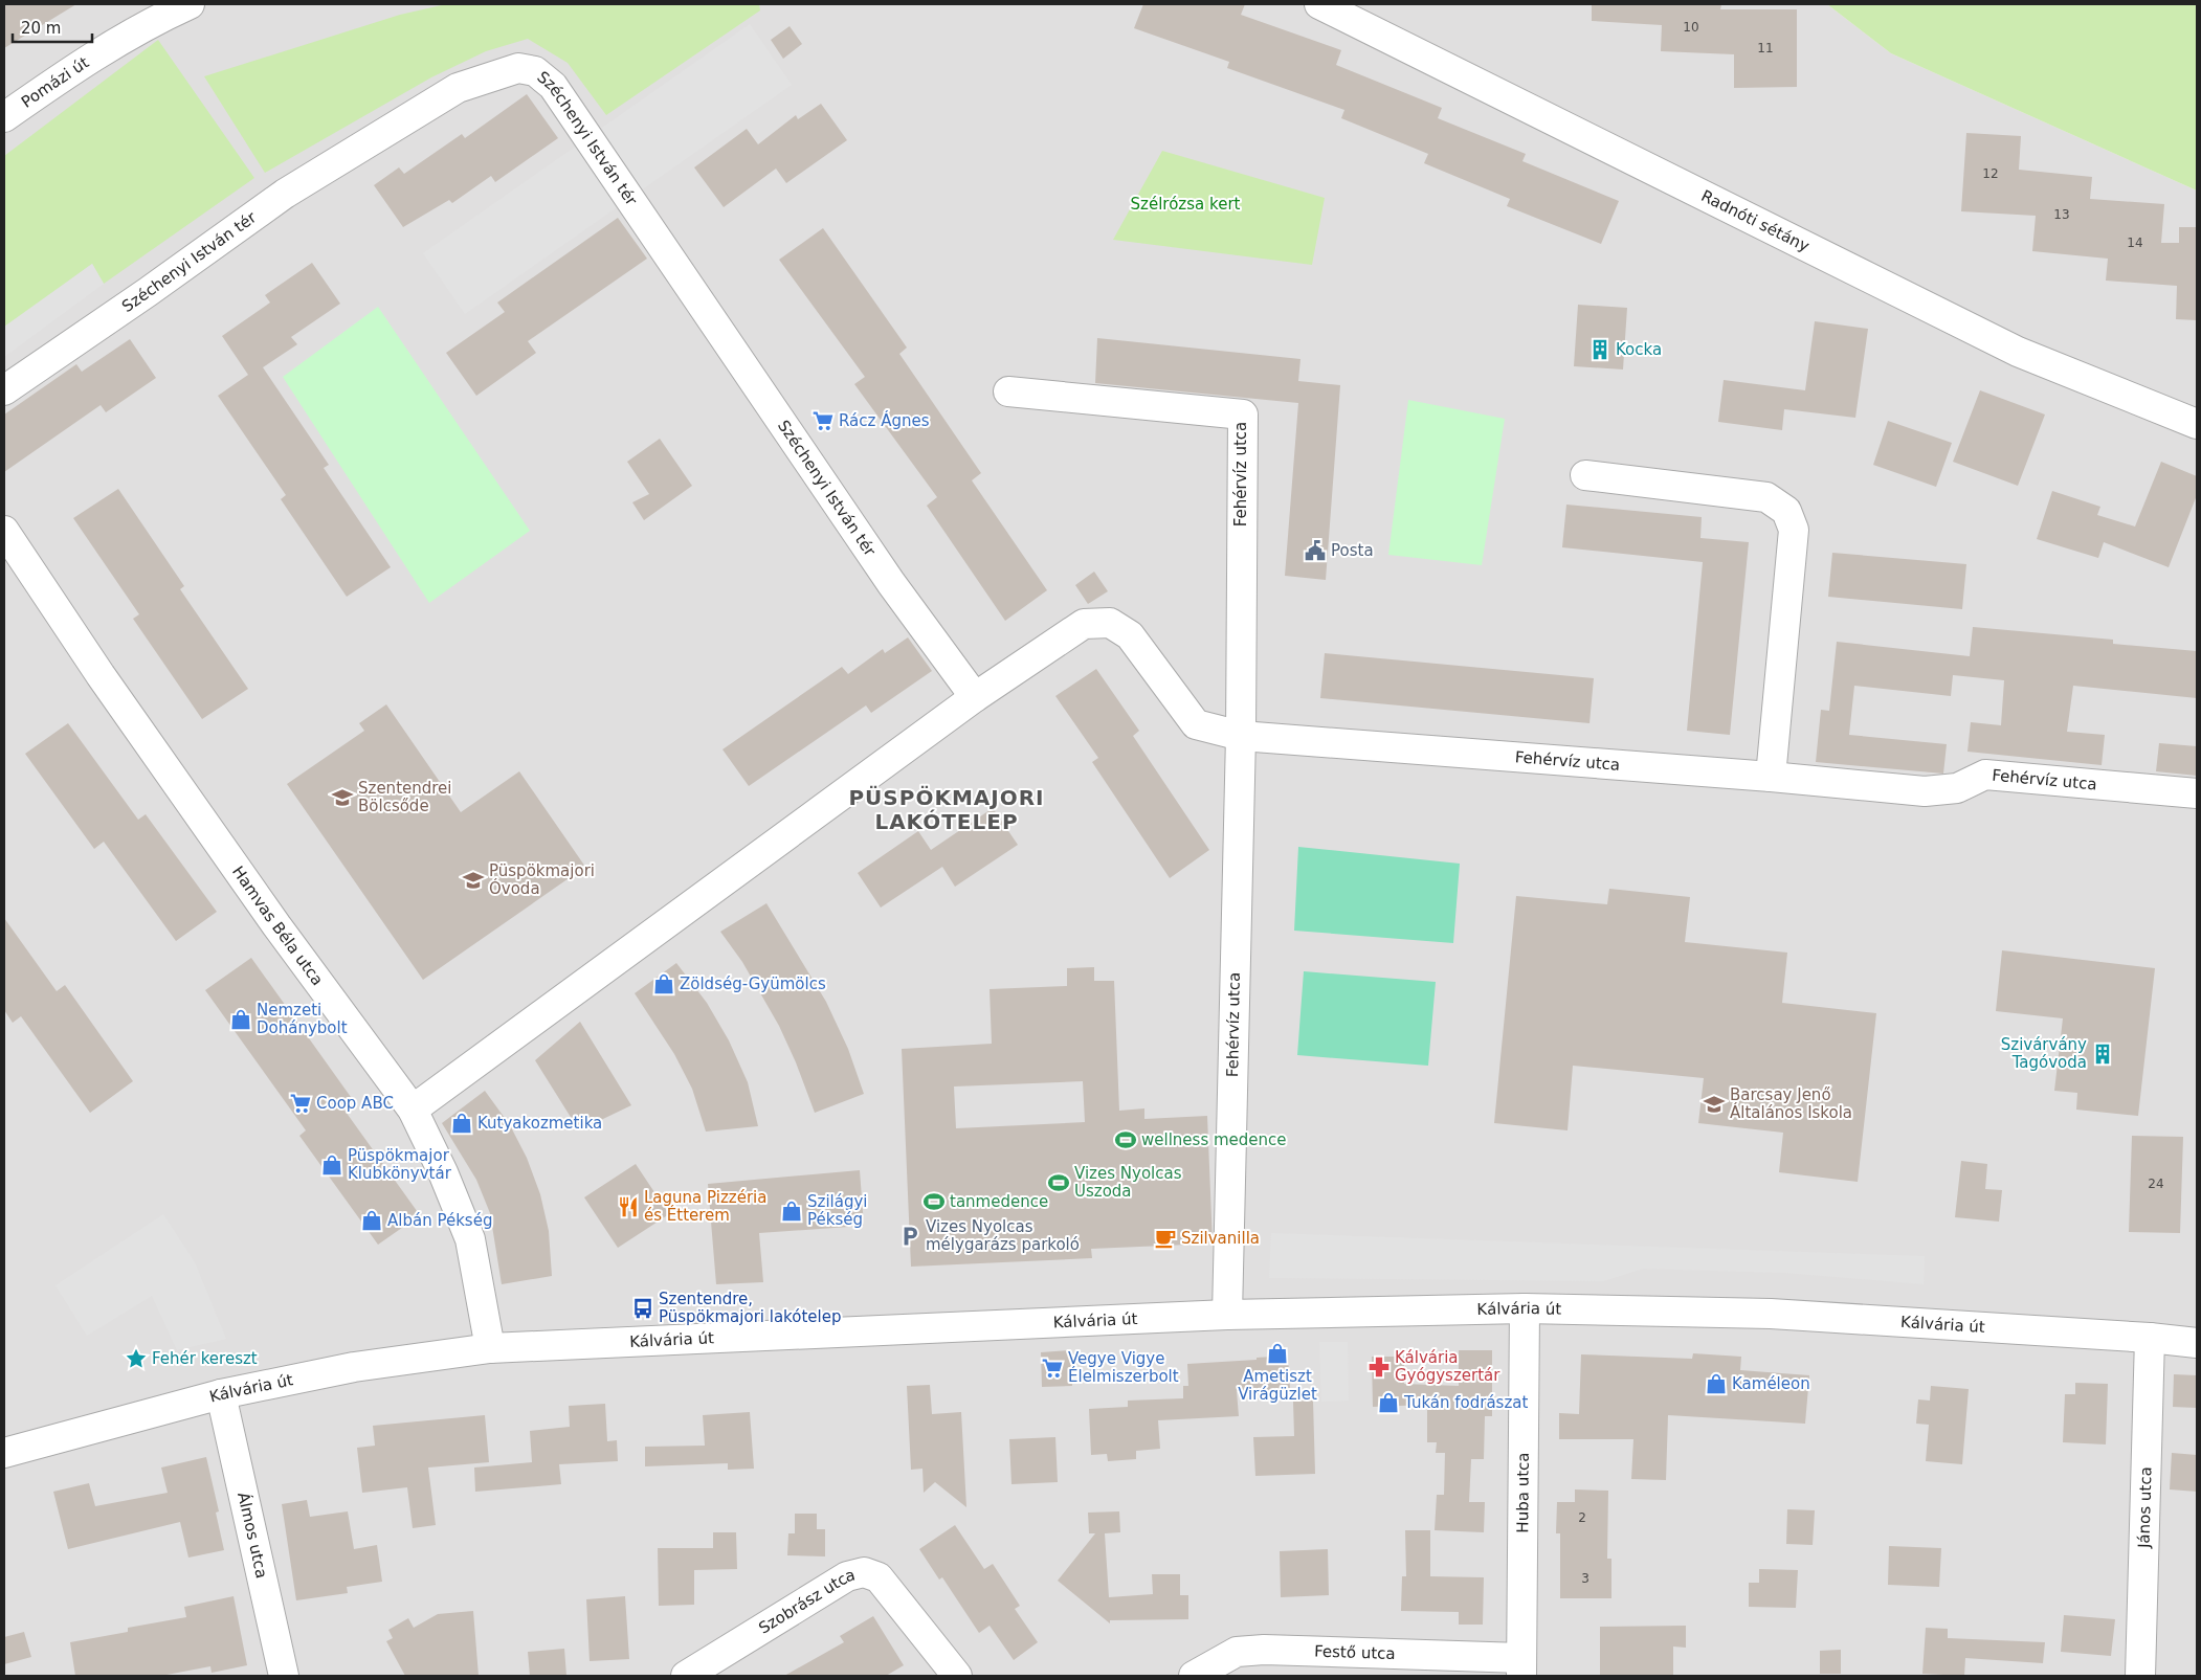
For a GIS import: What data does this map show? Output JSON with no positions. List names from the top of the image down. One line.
{"streets":{"street":["Pomázi út","Széchenyi István tér","Radnóti sétány","Fehérvíz utca","Hamvas Béla utca","Kálvária út","Huba utca","János utca","Álmos utca","Szobrász utca","Festő utca"]},"crossings":[["Fehérvíz utca","Kálvária út"],["Hamvas Béla utca","Kálvária út"],["Kálvária út","Huba utca"],["Kálvária út","János utca"],["Kálvária út","Álmos utca"],["Huba utca","Festő utca"]],"districts":["PÜSPÖKMAJORI LAKÓTELEP"],"parks":["Szélrózsa kert"],"places":{"building":["Kocka","Szivárvány Tagóvoda"],"supermarket":["Rácz Ágnes","Coop ABC","Vegye Vigye Élelmiszerbolt"],"public building":["Posta"],"school or university":["Szentendrei Bölcsőde","Püspökmajori Óvoda","Barcsay Jenő Általános Iskola"],"shop":["Zöldség-Gyümölcs","Nemzeti Dohánybolt","Kutyakozmetika","Püspökmajor Klubkönyvtár","Szilágyi Pékség","Albán Pékség","Ametiszt Virágüzlet","Kaméleon","Tukán fodrászat"],"sports":["wellness medence","Vizes Nyolcas Uszoda","tanmedence"],"restaurant":["Laguna Pizzéria és Étterem"],"parking":["Vizes Nyolcas mélygarázs parkoló"],"cafe":["Szilvanilla"],"bus stop":["Szentendre, Püspökmajori lakótelep"],"place":["Fehér kereszt"],"pharmacy":["Kálvária Gyógyszertár"]},"house_numbers":["10","11","12","13","14","24","2","3"],"scale_bar":"20 m"}
